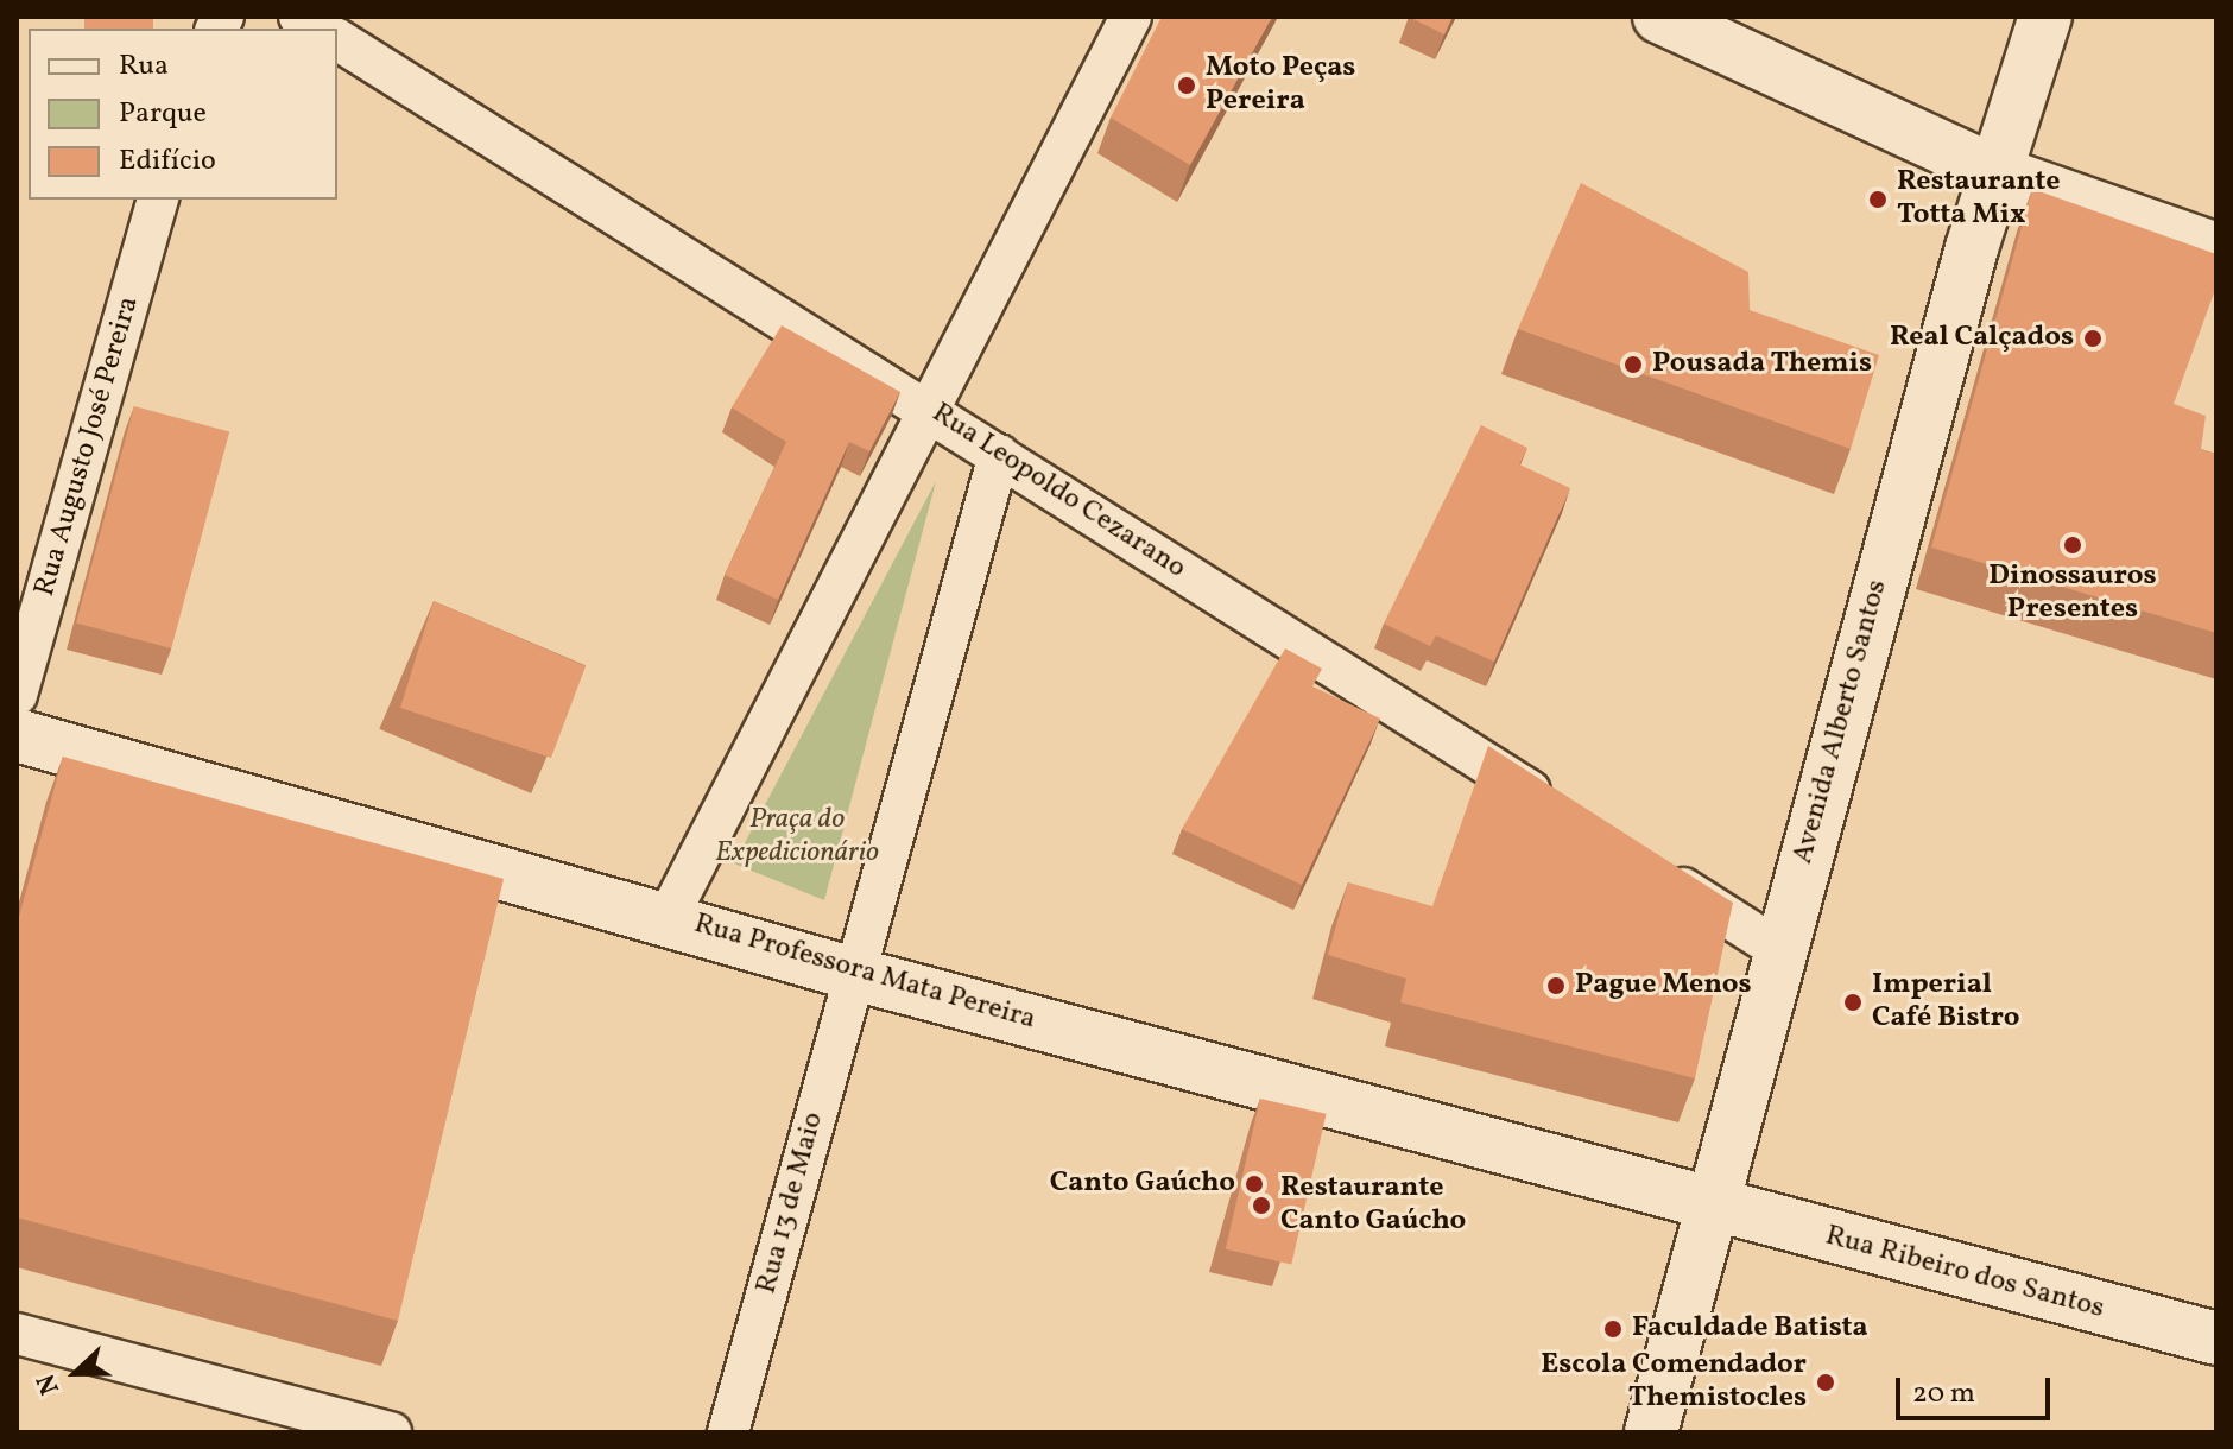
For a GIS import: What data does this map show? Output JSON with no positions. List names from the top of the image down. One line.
{"streets":{"street":["Rua Augusto José Pereira","Rua Leopoldo Cezarano","Avenida Alberto Santos","Rua Professora Mata Pereira","Rua 13 de Maio","Rua Ribeiro dos Santos"]},"crossings":[["Avenida Alberto Santos","Rua Professora Mata Pereira"],["Avenida Alberto Santos","Rua Ribeiro dos Santos"],["Rua Professora Mata Pereira","Rua 13 de Maio"],["Rua Professora Mata Pereira","Rua Ribeiro dos Santos"]],"parks":["Praça do Expedicionário"],"places":["Moto Peças Pereira","Restaurante Totta Mix","Real Calçados","Pousada Themis","Dinossauros Presentes","Pague Menos","Imperial Café Bistro","Canto Gaúcho","Restaurante Canto Gaúcho","Faculdade Batista","Escola Comendador Themistocles"],"legend":["Rua","Parque","Edifício"],"scale_bar":"20 m","north":"left"}
